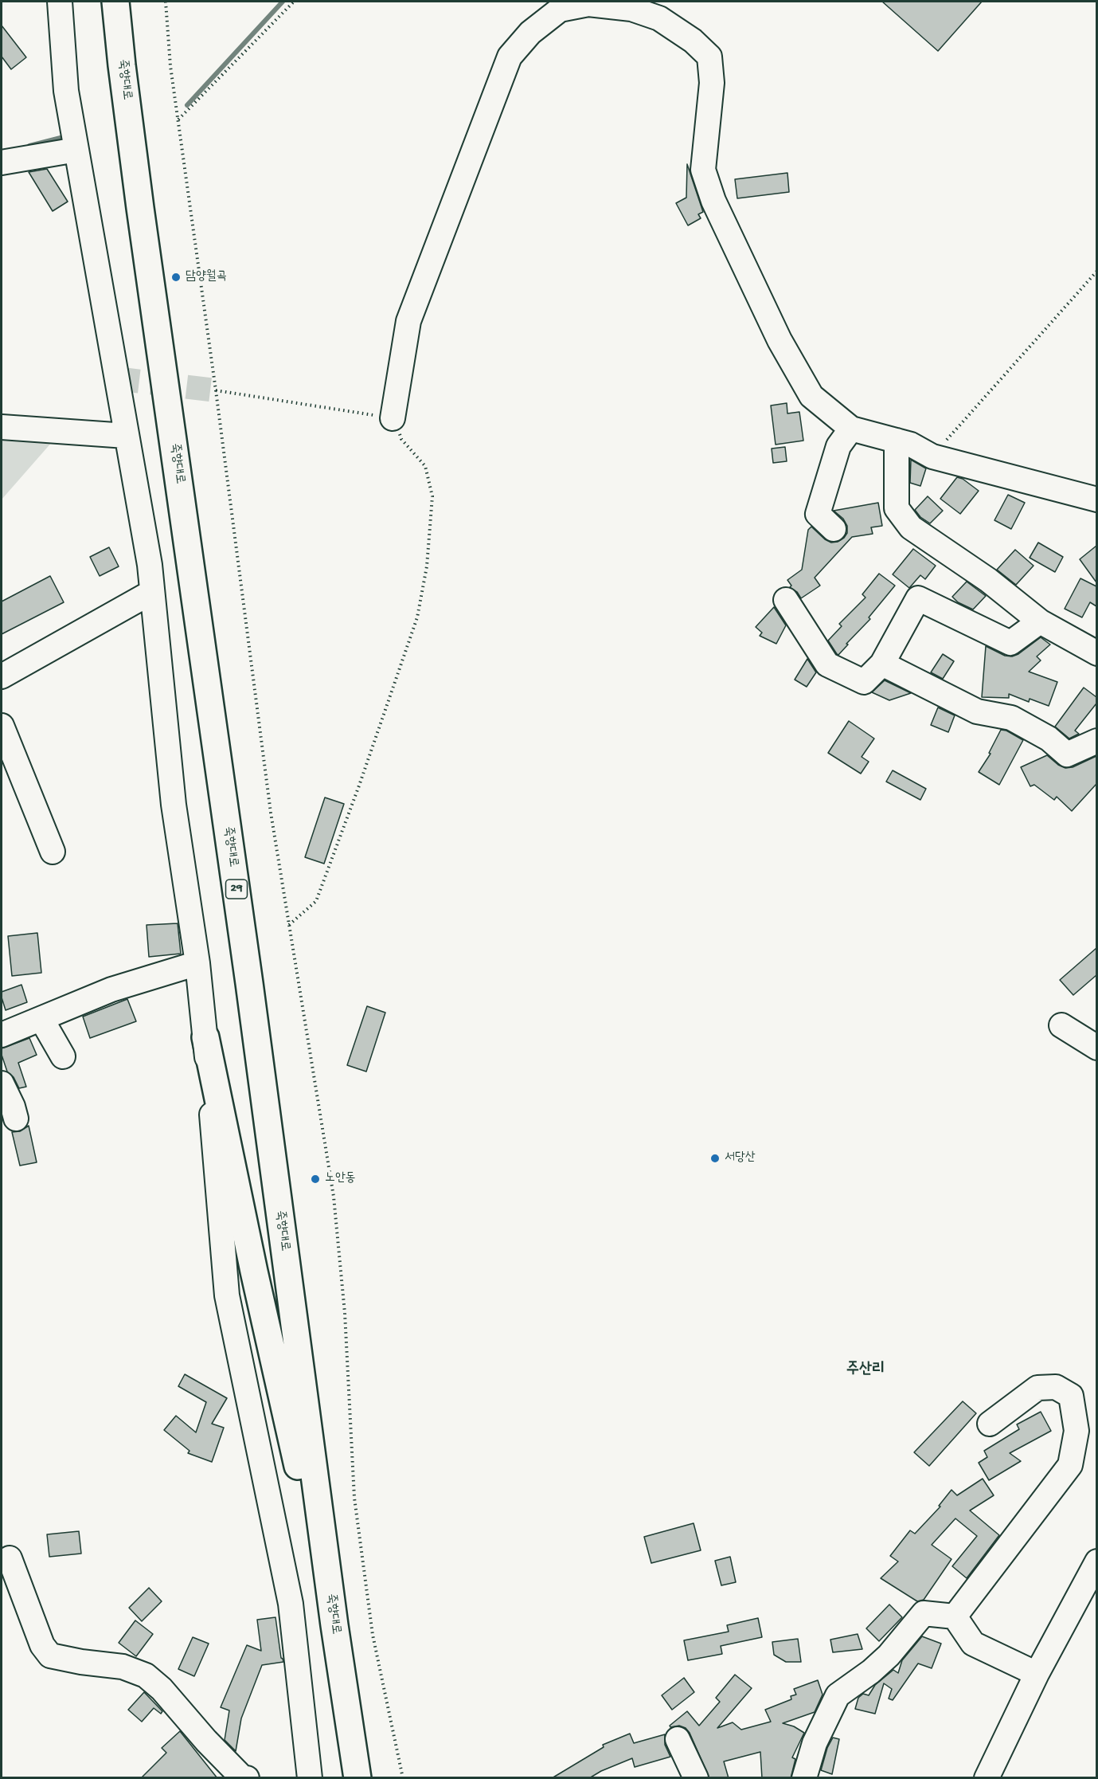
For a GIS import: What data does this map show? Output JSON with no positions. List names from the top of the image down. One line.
{"streets":{"main road":["죽향대로","29"]},"districts":["주산리"],"places":["담양월곡","서당산","노안동"]}
